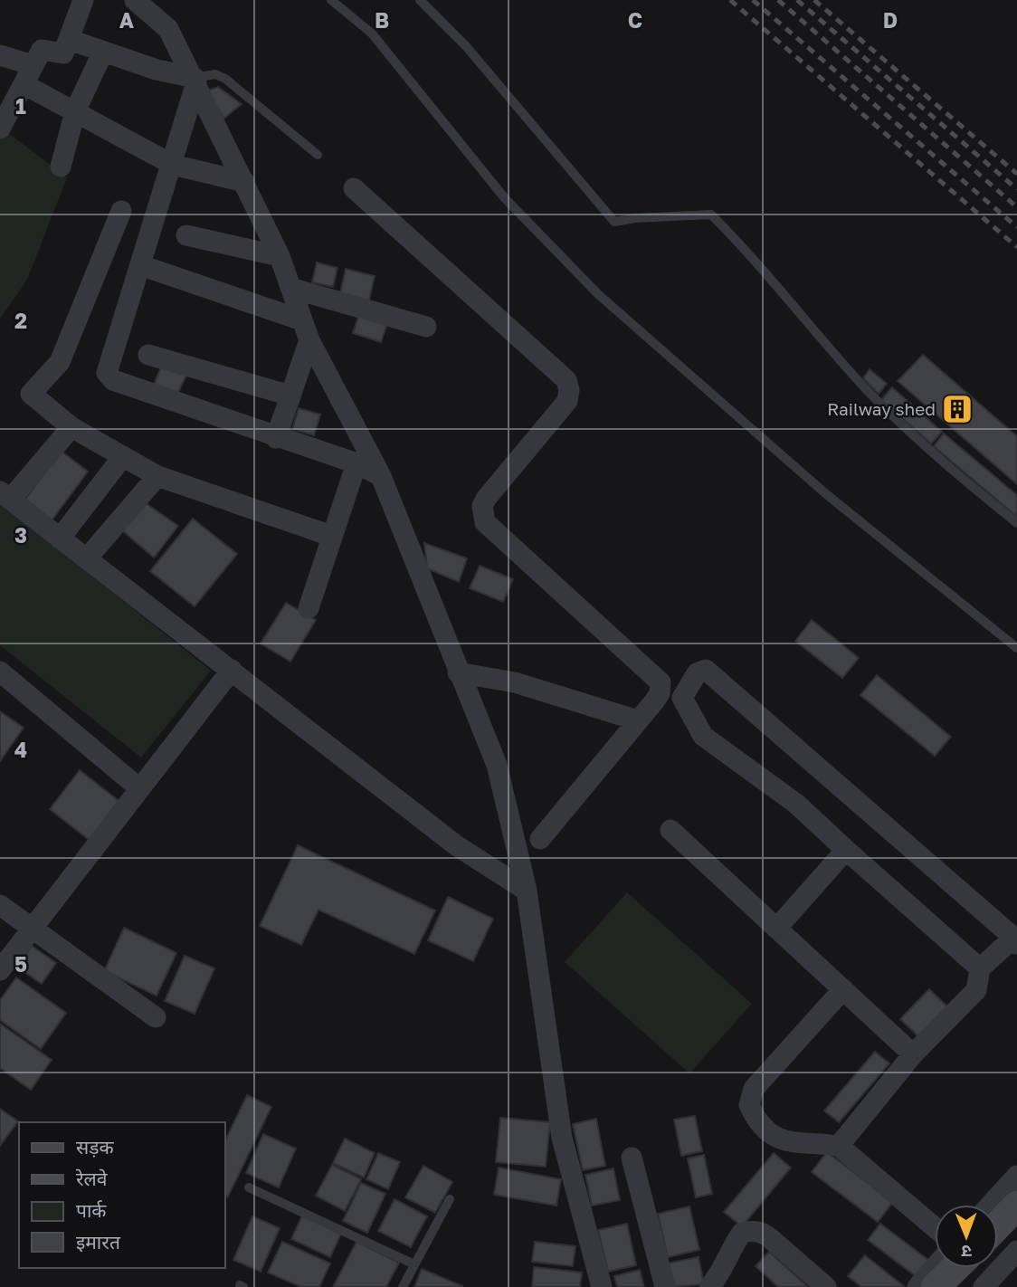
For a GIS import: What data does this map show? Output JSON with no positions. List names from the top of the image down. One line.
{"places":{"building":["Railway shed"]},"legend":["सड़क","रेलवे","पार्क","इमारत"],"north":"bottom","grid":{"columns":["A","B","C","D"],"rows":["1","2","3","4","5"]}}
